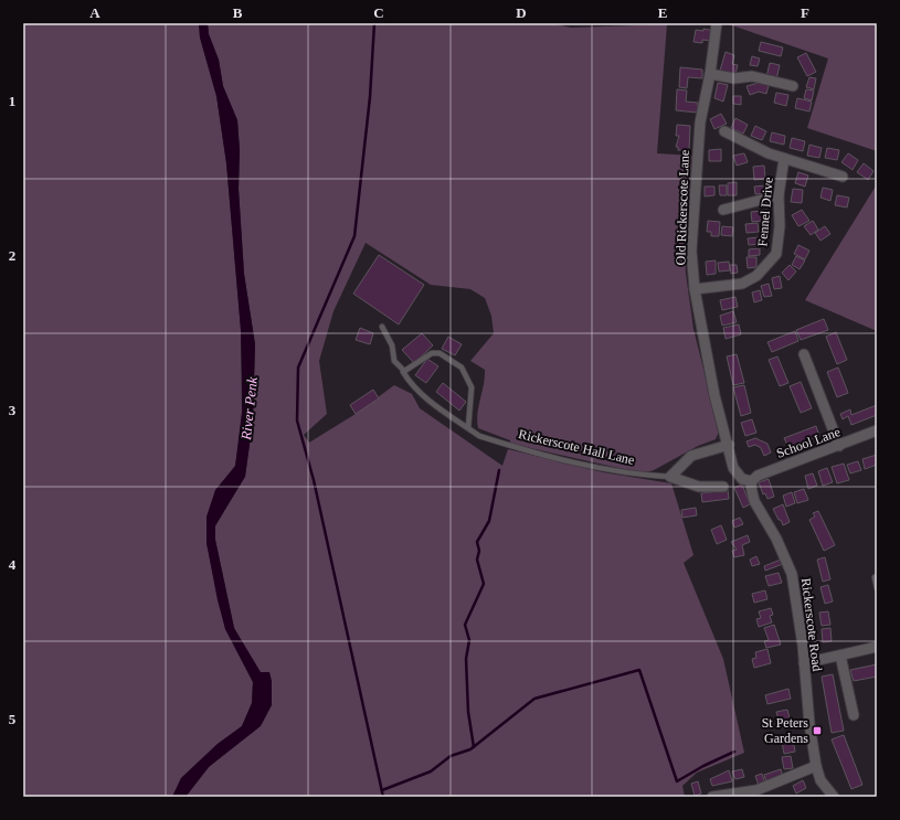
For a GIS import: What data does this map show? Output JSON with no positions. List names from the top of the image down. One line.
{"streets":{"street":["Old Rickerscote Lane","Fennel Drive","School Lane","Rickerscote Road"],"lane":["Rickerscote Hall Lane"]},"crossings":[["Old Rickerscote Lane","Fennel Drive"],["School Lane","Rickerscote Road"]],"water":["River Penk"],"places":{"transit":["St Peters Gardens"]},"grid":{"columns":["A","B","C","D","E","F"],"rows":["1","2","3","4","5"]}}
